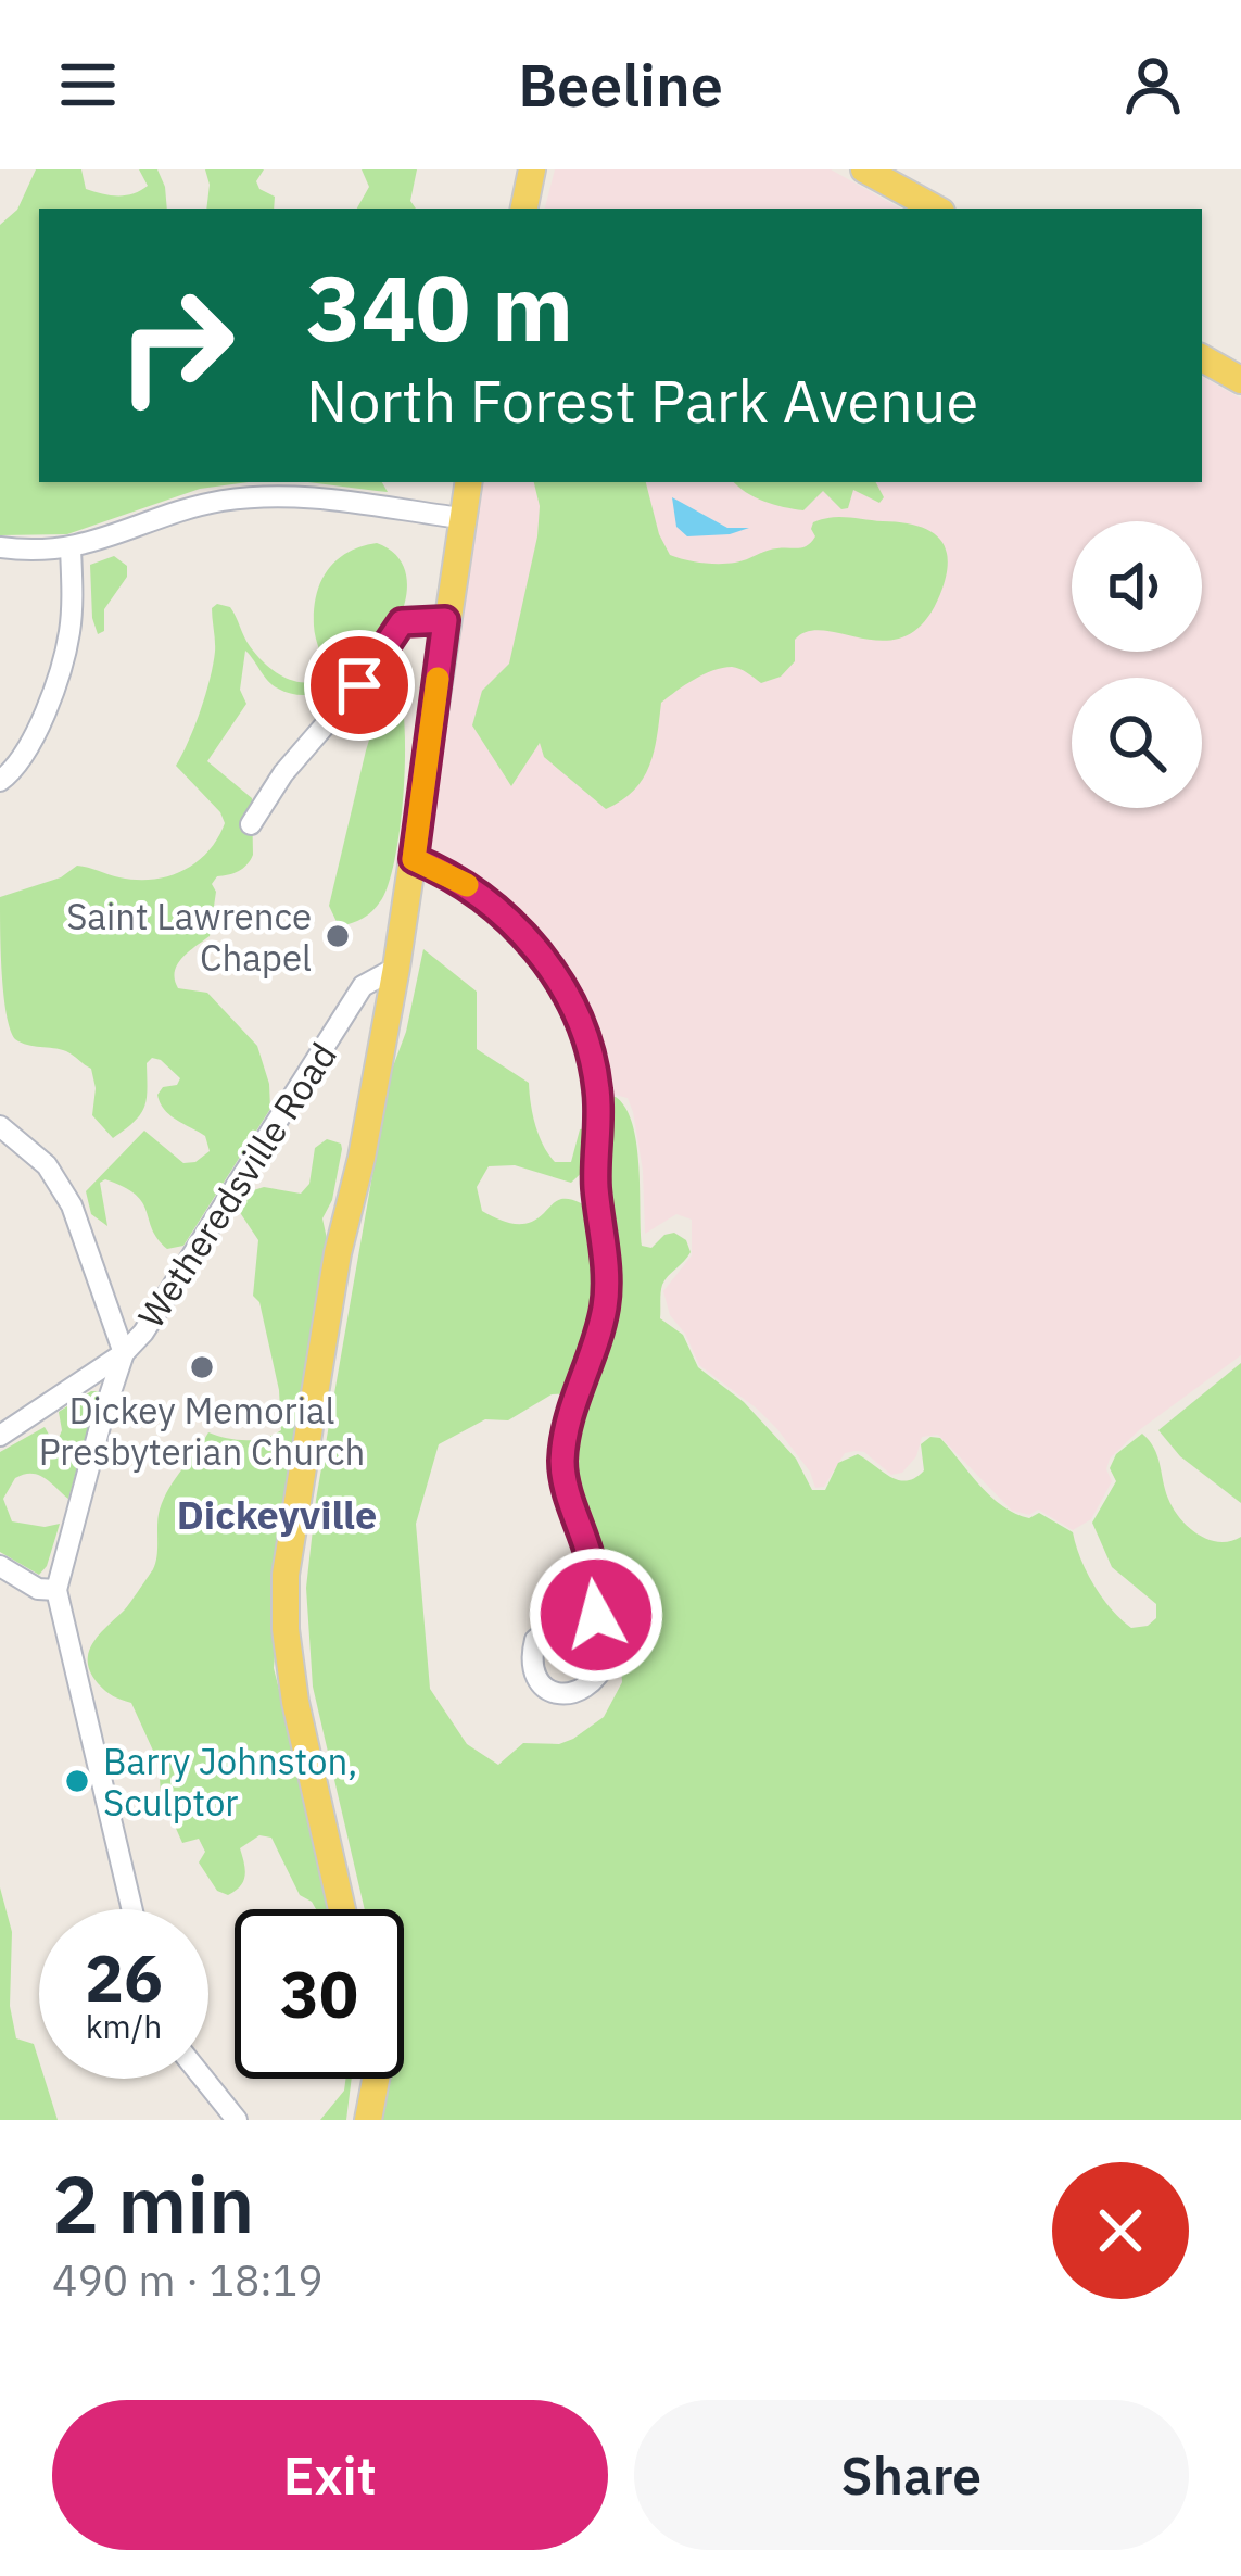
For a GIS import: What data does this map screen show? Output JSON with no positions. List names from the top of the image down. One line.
{"streets":{"street":["Wetheredsville Road"]},"districts":["Dickeyville"],"places":["Saint Lawrence Chapel","Dickey Memorial Presbyterian Church","Barry Johnston, Sculptor"],"page":{"header":"Beeline","turn":["340 m","North Forest Park Avenue"],"speed":"26 km/h","limit":"30","heading":["2 min","490 m · 18:19"],"buttons":["Exit","Share"]}}
